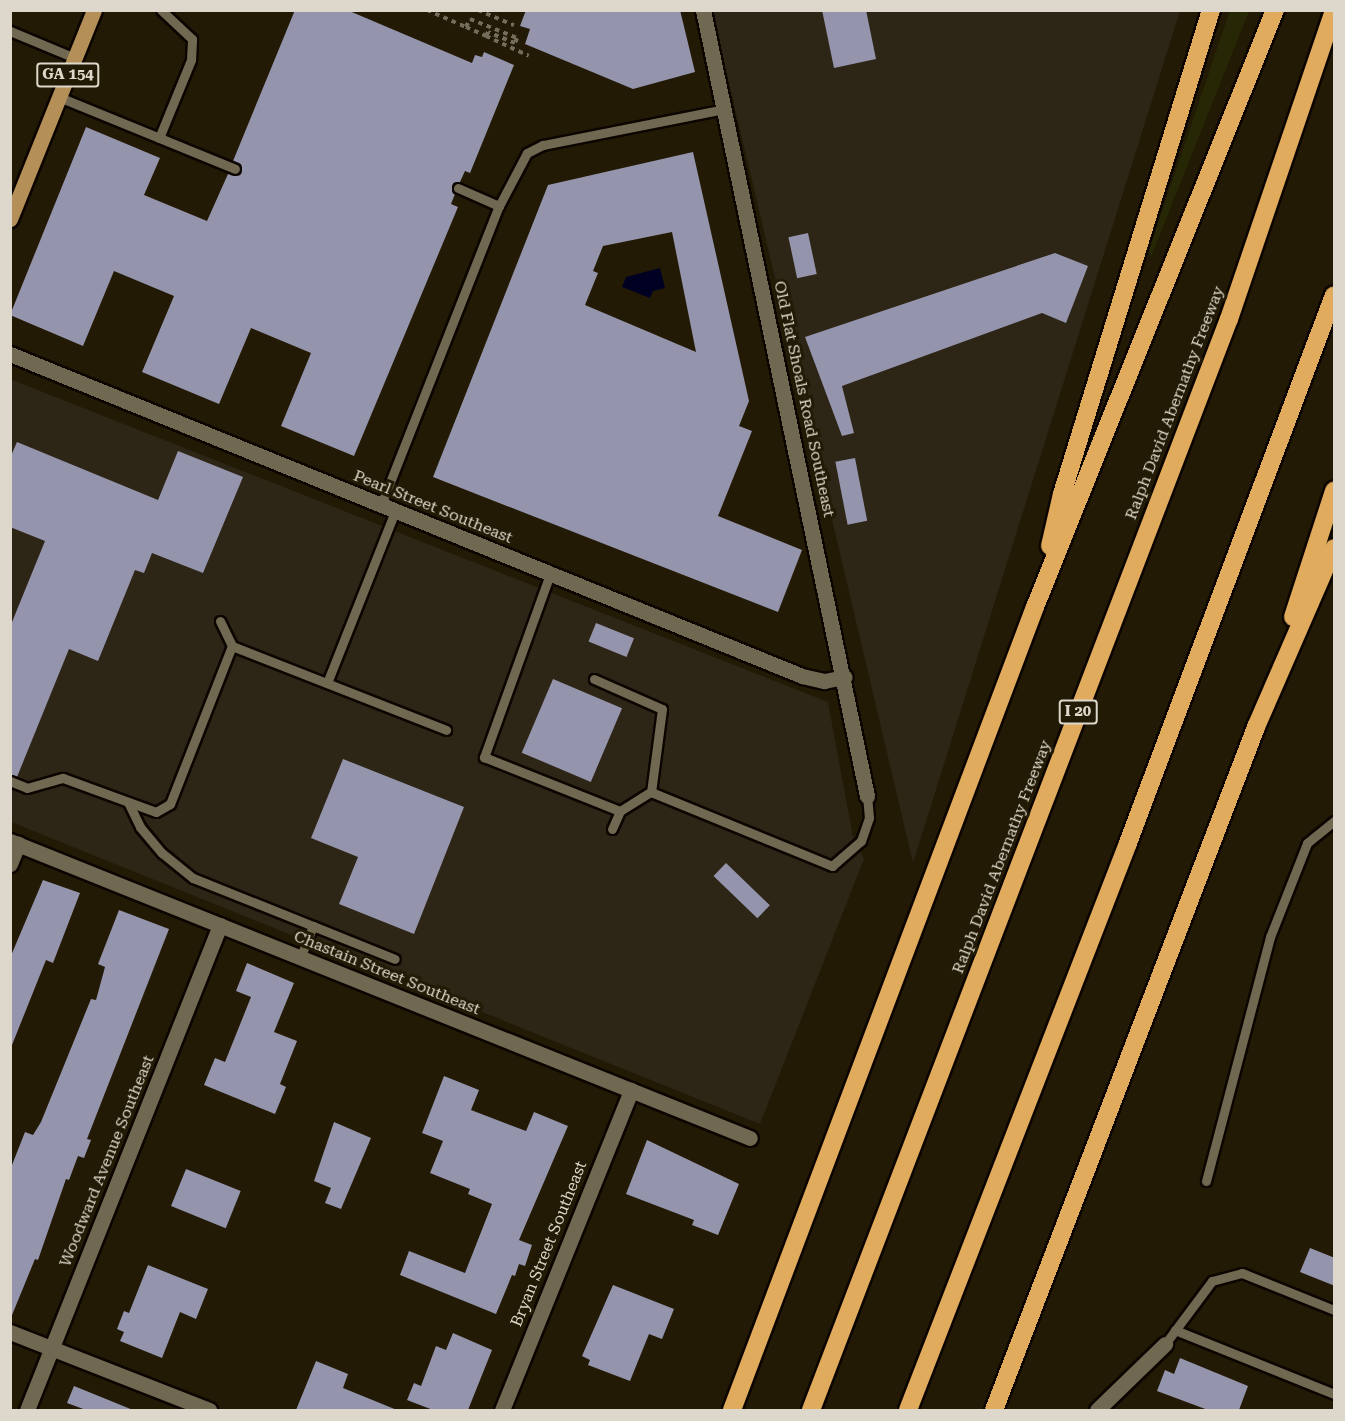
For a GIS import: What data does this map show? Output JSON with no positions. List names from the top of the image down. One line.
{"streets":{"highway":["Ralph David Abernathy Freeway","I 20"],"main road":["GA 154"],"street":["Old Flat Shoals Road Southeast","Pearl Street Southeast","Chastain Street Southeast","Woodward Avenue Southeast","Bryan Street Southeast"]},"crossings":[["Old Flat Shoals Road Southeast","Pearl Street Southeast"],["Chastain Street Southeast","Woodward Avenue Southeast"],["Chastain Street Southeast","Bryan Street Southeast"]]}
